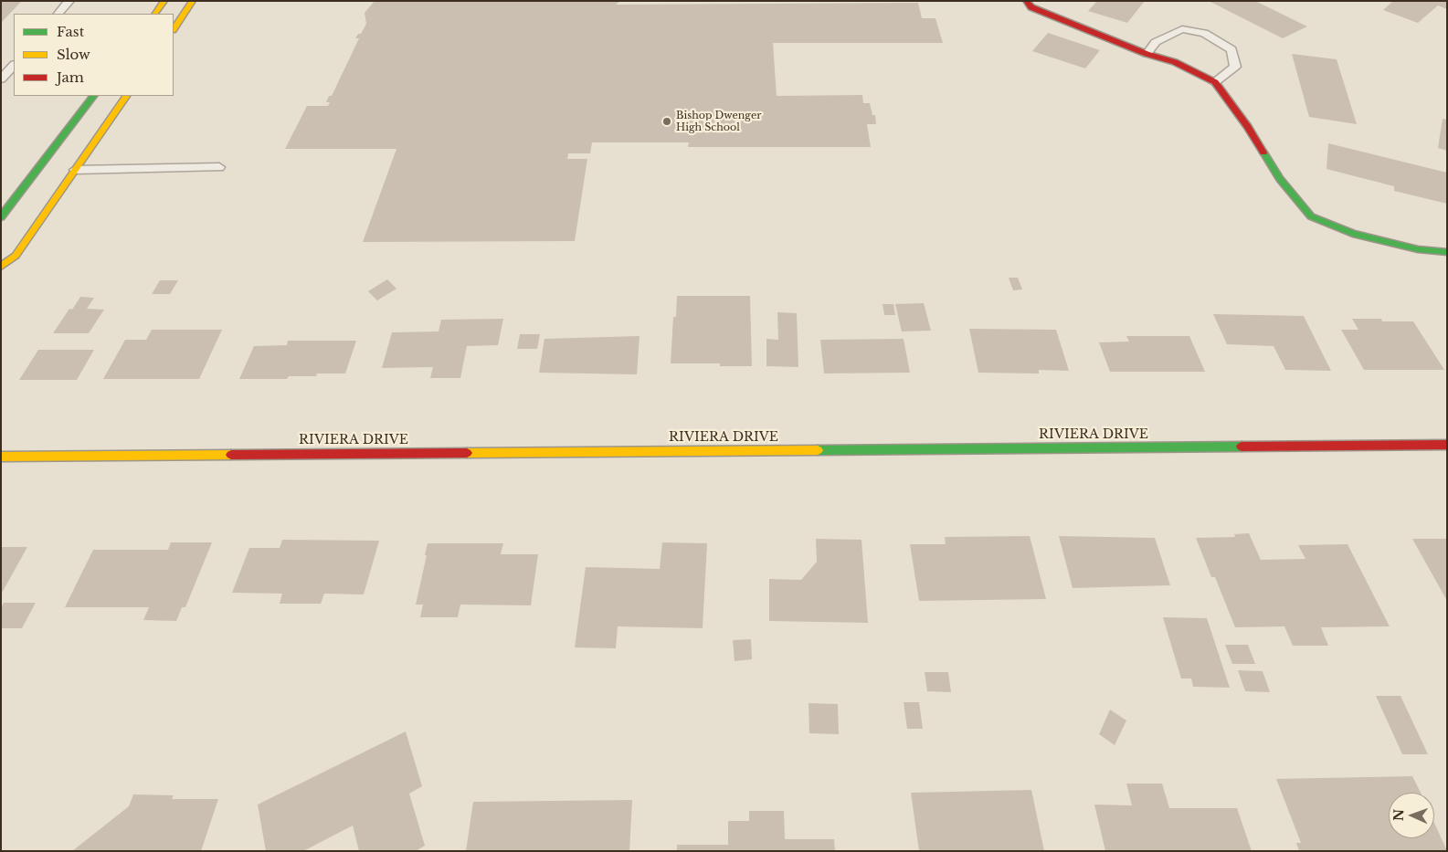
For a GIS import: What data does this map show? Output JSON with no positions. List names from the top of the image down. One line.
{"streets":{"street":["RIVIERA DRIVE"]},"places":["Bishop Dwenger High School"],"legend":["Fast","Slow","Jam"],"north":"left"}
